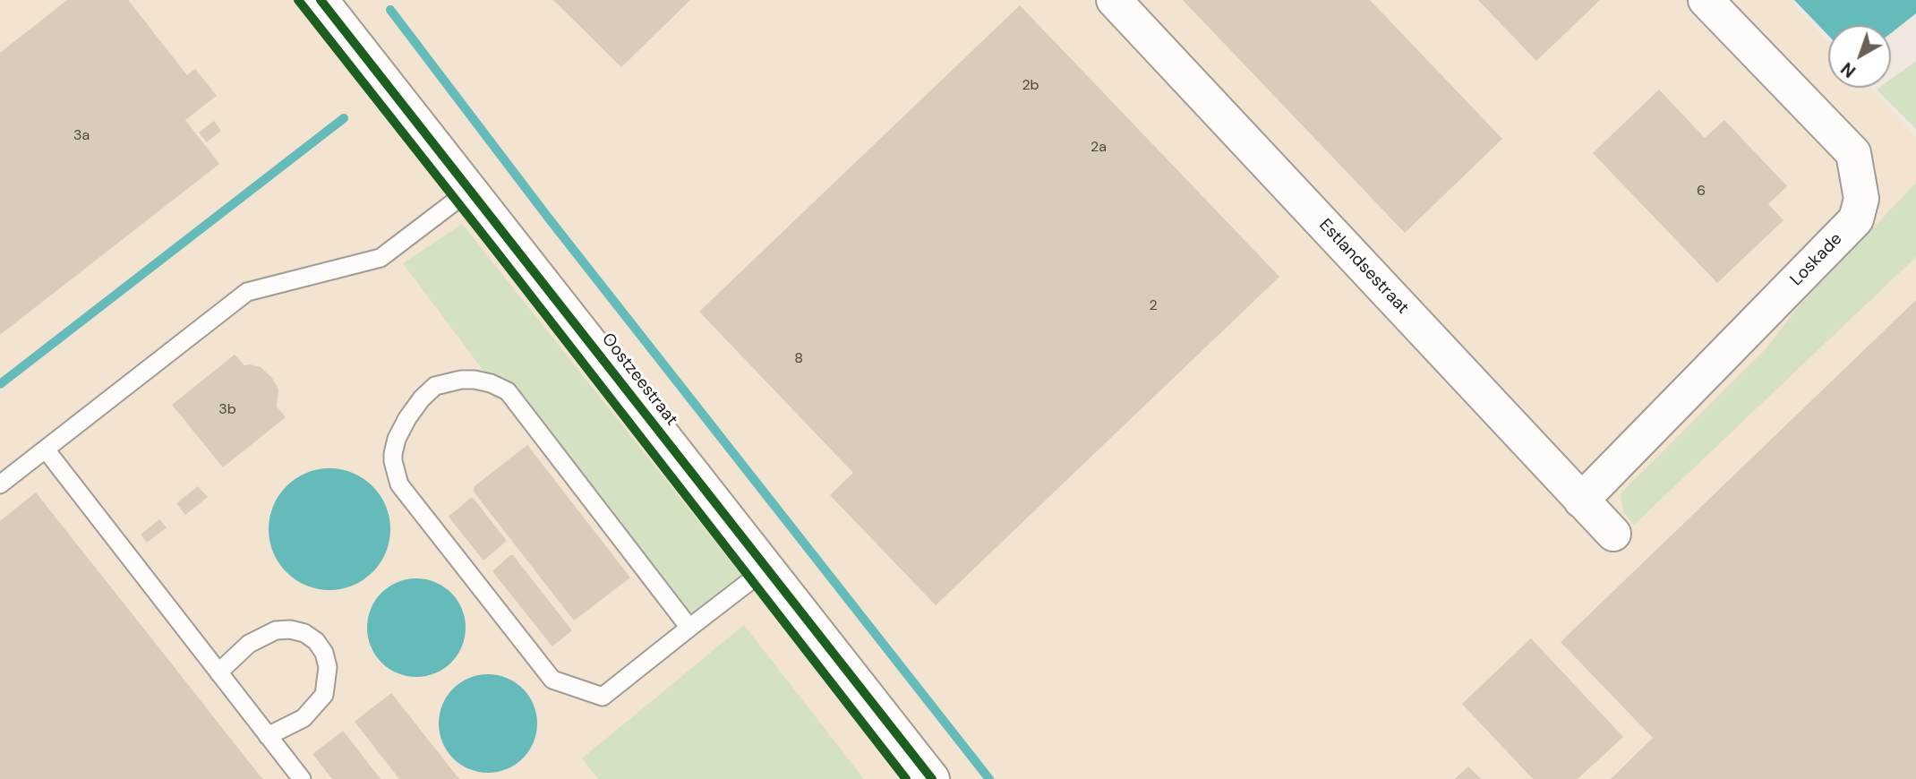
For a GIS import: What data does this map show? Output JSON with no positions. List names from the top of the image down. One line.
{"streets":{"street":["Loskade","Estlandsestraat","Oostzeestraat"]},"crossings":[["Loskade","Estlandsestraat"]],"house_numbers":["2b","3a","2a","6","2","8","3b"],"north":"bottom left"}
